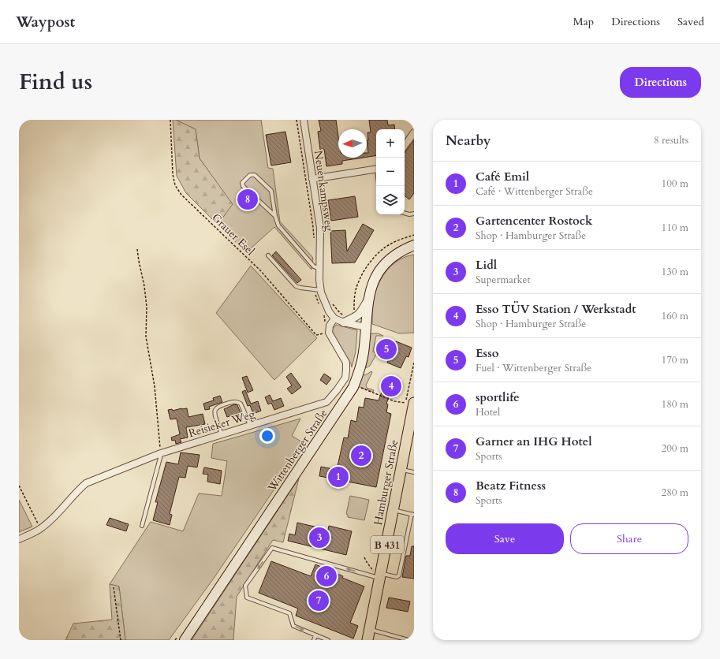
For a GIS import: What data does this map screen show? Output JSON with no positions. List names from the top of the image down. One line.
{"streets":{"main road":["Wittenberger Straße","Hamburger Straße","B 431"],"street":["Neuenkampsweg","Reisieker Weg"],"path":["Grauer Esel"]},"crossings":[["Neuenkampsweg","Reisieker Weg"]],"north":"left","page":{"header":"Waypost","nav":["Map","Directions","Saved"],"title":"Find us","buttons":["Directions",["Save","Share"]],"heading":["Nearby","8 results"],"map_buttons":["+","−"],"list":[{"mark":"1","name":"Café Emil","note":"Café · Wittenberger Straße","value":"100 m"},{"mark":"2","name":"Gartencenter Rostock","note":"Shop · Hamburger Straße","value":"110 m"},{"mark":"3","name":"Lidl","note":"Supermarket","value":"130 m"},{"mark":"4","name":"Esso TÜV Station / Werkstadt","note":"Shop · Hamburger Straße","value":"160 m"},{"mark":"5","name":"Esso","note":"Fuel · Wittenberger Straße","value":"170 m"},{"mark":"6","name":"sportlife","note":"Hotel","value":"180 m"},{"mark":"7","name":"Garner an IHG Hotel","note":"Sports","value":"200 m"},{"mark":"8","name":"Beatz Fitness","note":"Sports","value":"280 m"}],"pins":["8","5","4","2","1","3","6","7"]}}
